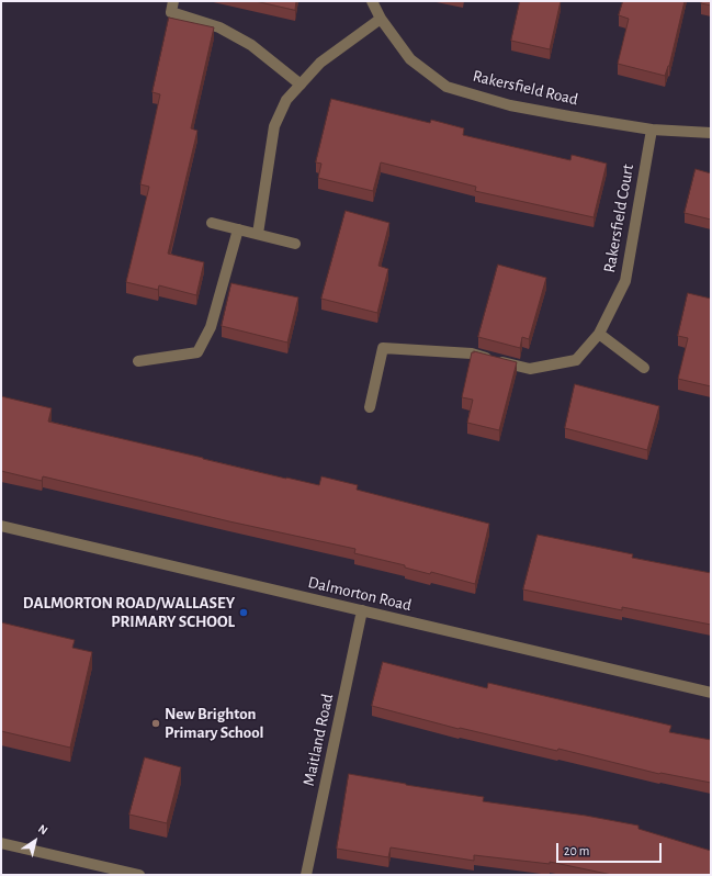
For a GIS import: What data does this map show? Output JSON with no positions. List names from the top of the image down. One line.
{"streets":{"street":["Rakersfield Road","Rakersfield Court","Dalmorton Road","Maitland Road"]},"crossings":[["Rakersfield Road","Rakersfield Court"],["Dalmorton Road","Maitland Road"]],"places":["DALMORTON ROAD/WALLASEY PRIMARY SCHOOL","New Brighton Primary School"],"scale_bar":"20 m","north":"top right"}
